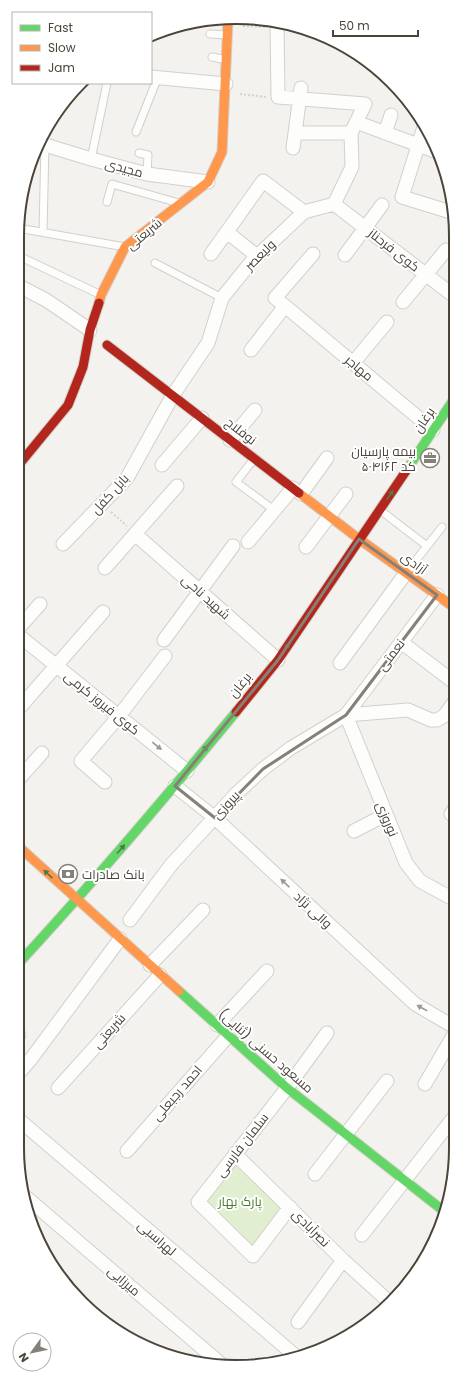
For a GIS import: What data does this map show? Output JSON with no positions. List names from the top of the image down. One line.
{"streets":{"street":["مجیدی","شریعتی","کوی فرحناز","ولیعصر","مهاجر","برغان","نوفلاح","بابل کفل","آزادی","شهید ناحی","نعمتی","کوی فیروز کرمی","پیروزی","نوروزی","والی نژاد","مسعود حسنی (ثنایی)","احمد رجبعلی","سلمان فارسی","نصرآبادی","لهراسبی","میرزایی"]},"crossings":[["مجیدی","شریعتی"],["شریعتی","مسعود حسنی (ثنایی)"],["کوی فرحناز","ولیعصر"],["ولیعصر","نوفلاح"],["ولیعصر","بابل کفل"],["مهاجر","برغان"],["برغان","نوفلاح"],["برغان","آزادی"],["برغان","شهید ناحی"],["برغان","کوی فیروز کرمی"],["برغان","والی نژاد"],["برغان","مسعود حسنی (ثنایی)"],["نوفلاح","بابل کفل"],["نوفلاح","آزادی"],["آزادی","نعمتی"],["نعمتی","پیروزی"],["نعمتی","نوروزی"],["پیروزی","نوروزی"],["پیروزی","والی نژاد"],["مسعود حسنی (ثنایی)","احمد رجبعلی"],["مسعود حسنی (ثنایی)","سلمان فارسی"],["سلمان فارسی","نصرآبادی"]],"one_way":["کوی فیروز کرمی","والی نژاد"],"parks":["پارک‌ بهار"],"places":{"office":["بیمه پارسیان کد ۵۰۴۱۶۲"],"bank":["بانک صادرات"]},"legend":["Fast","Slow","Jam"],"scale_bar":"50 m","north":"bottom left"}
